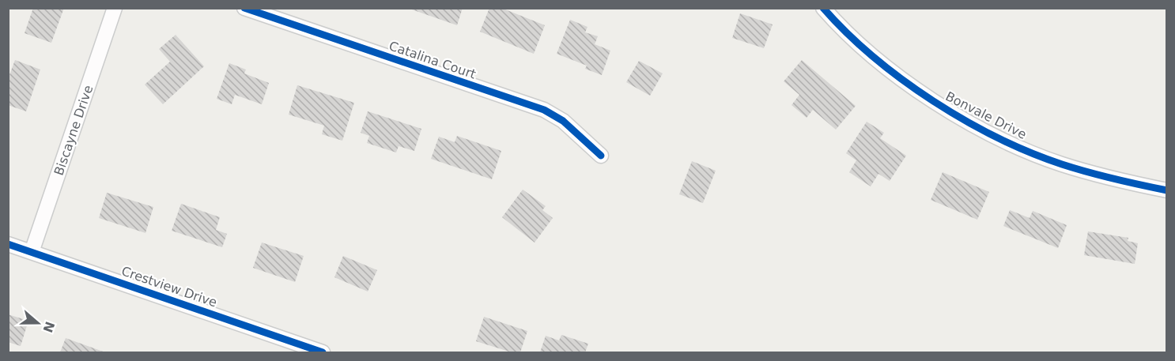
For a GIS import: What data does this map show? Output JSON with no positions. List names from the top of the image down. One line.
{"streets":{"street":["Catalina Court","Bonvale Drive","Biscayne Drive","Crestview Drive"]},"crossings":[["Biscayne Drive","Crestview Drive"]],"north":"right"}
